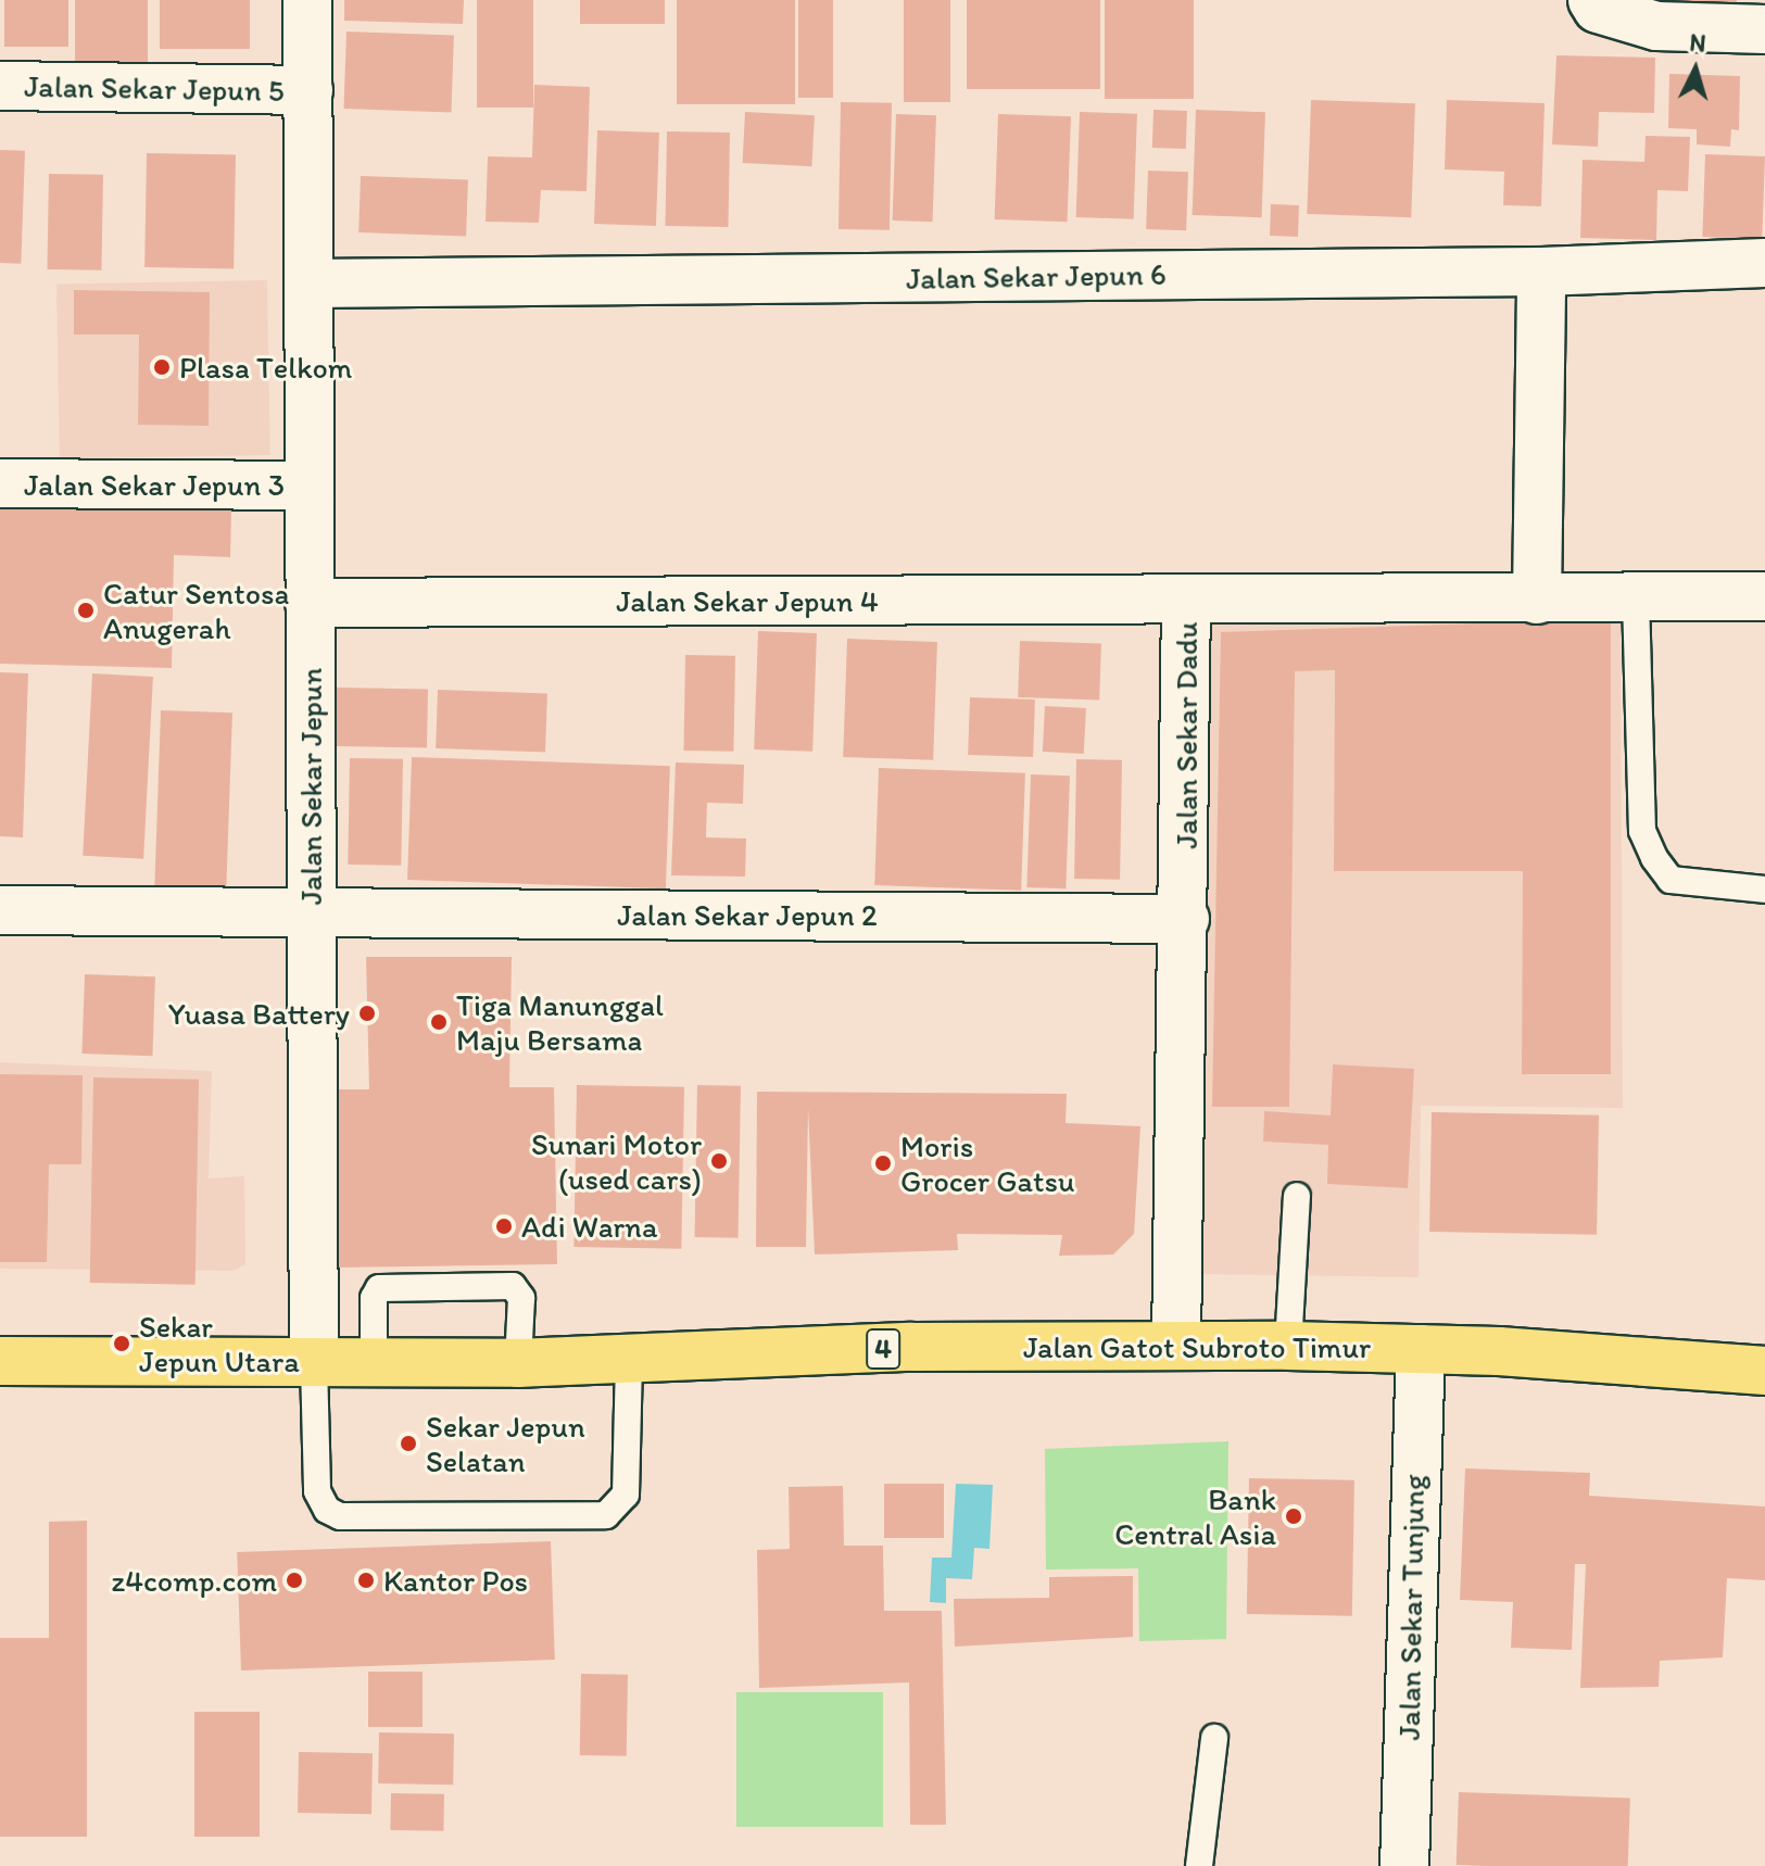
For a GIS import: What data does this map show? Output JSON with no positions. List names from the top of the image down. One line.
{"streets":{"highway":["Jalan Gatot Subroto Timur","4"],"street":["Jalan Sekar Jepun 5","Jalan Sekar Jepun 6","Jalan Sekar Jepun 3","Jalan Sekar Jepun 4","Jalan Sekar Dadu","Jalan Sekar Jepun","Jalan Sekar Jepun 2","Jalan Sekar Tunjung"]},"crossings":[["Jalan Sekar Jepun 5","Jalan Sekar Jepun"],["Jalan Sekar Jepun 6","Jalan Sekar Jepun"],["Jalan Sekar Jepun 3","Jalan Sekar Jepun"],["Jalan Sekar Jepun 4","Jalan Sekar Dadu"],["Jalan Sekar Jepun 4","Jalan Sekar Jepun"],["Jalan Sekar Dadu","Jalan Sekar Jepun 2"],["Jalan Sekar Dadu","Jalan Gatot Subroto Timur"],["Jalan Sekar Jepun","Jalan Sekar Jepun 2"],["Jalan Sekar Jepun","Jalan Gatot Subroto Timur"],["Jalan Gatot Subroto Timur","Jalan Sekar Tunjung"]],"places":["Plasa Telkom","Catur Sentosa Anugerah","Yuasa Battery","Tiga Manunggal Maju Bersama","Sunari Motor (used cars)","Moris Grocer Gatsu","Adi Warna","Sekar Jepun Utara","Sekar Jepun Selatan","Bank Central Asia","z4comp.com","Kantor Pos"],"north":"top"}
